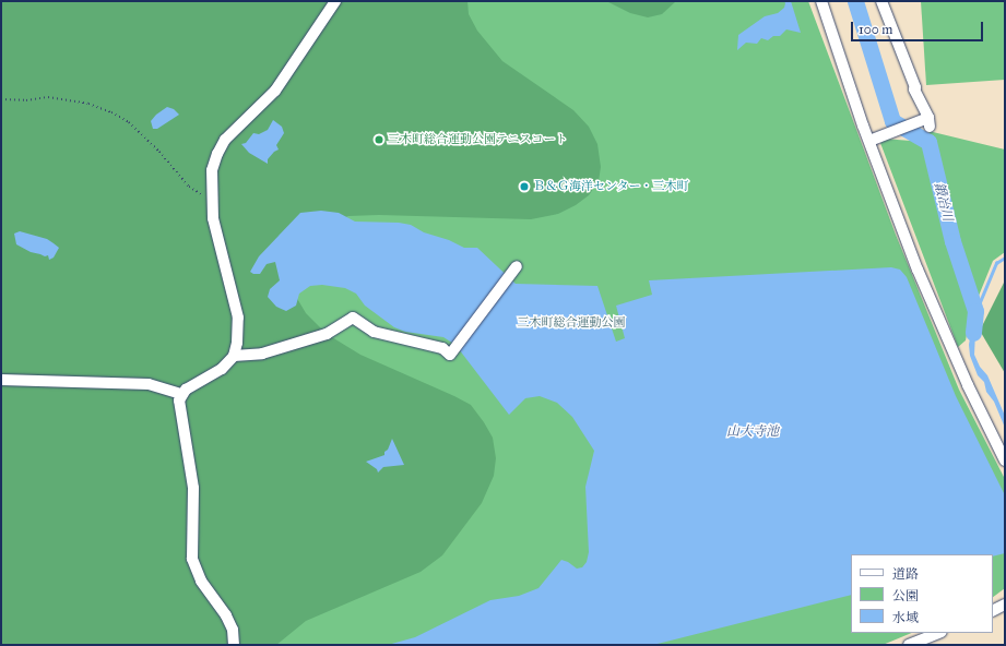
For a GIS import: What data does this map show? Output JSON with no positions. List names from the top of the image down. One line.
{"water":["鍛冶川","山大寺池"],"parks":["三木町総合運動公園"],"places":["三木町総合運動公園テニスコート","Ｂ＆Ｇ海洋センター・三木町"],"legend":["道路","公園","水域"],"scale_bar":"100 m"}
